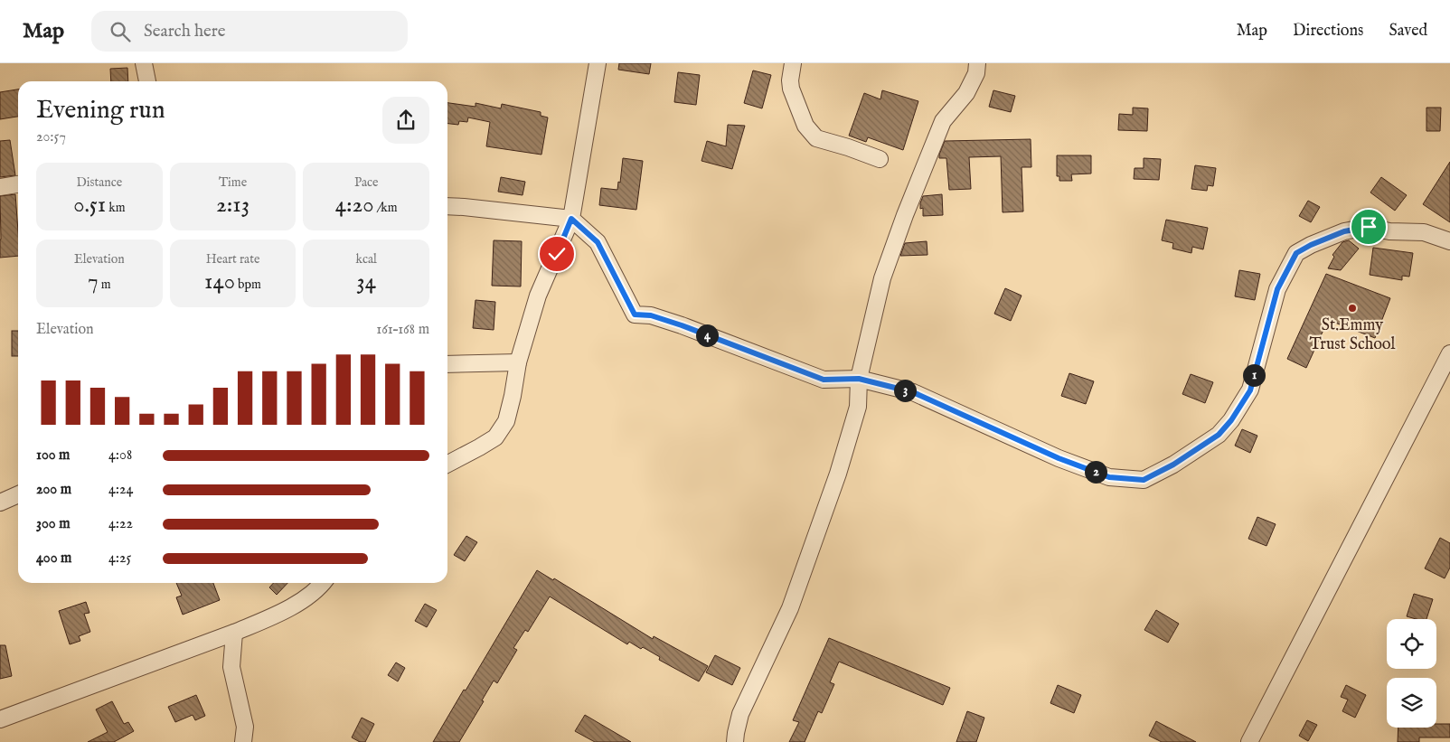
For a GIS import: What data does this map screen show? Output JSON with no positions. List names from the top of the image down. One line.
{"places":["St.Emmy Trust School"],"page":{"header":"Map","search":"Search here","nav":["Map","Directions","Saved"],"heading":["Evening run","20:57"],"stats":[["Distance","0.51 km"],["Time","2:13"],["Pace","4:20 /km"],["Elevation","7 m"],["Heart rate","140 bpm"],["kcal","34"]],"chart":["Elevation","161–168 m"],"pins":["4","1","3","2"],"list":[{"name":"100 m","note":"4:08"},{"name":"200 m","note":"4:24"},{"name":"300 m","note":"4:22"},{"name":"400 m","note":"4:25"}]}}
